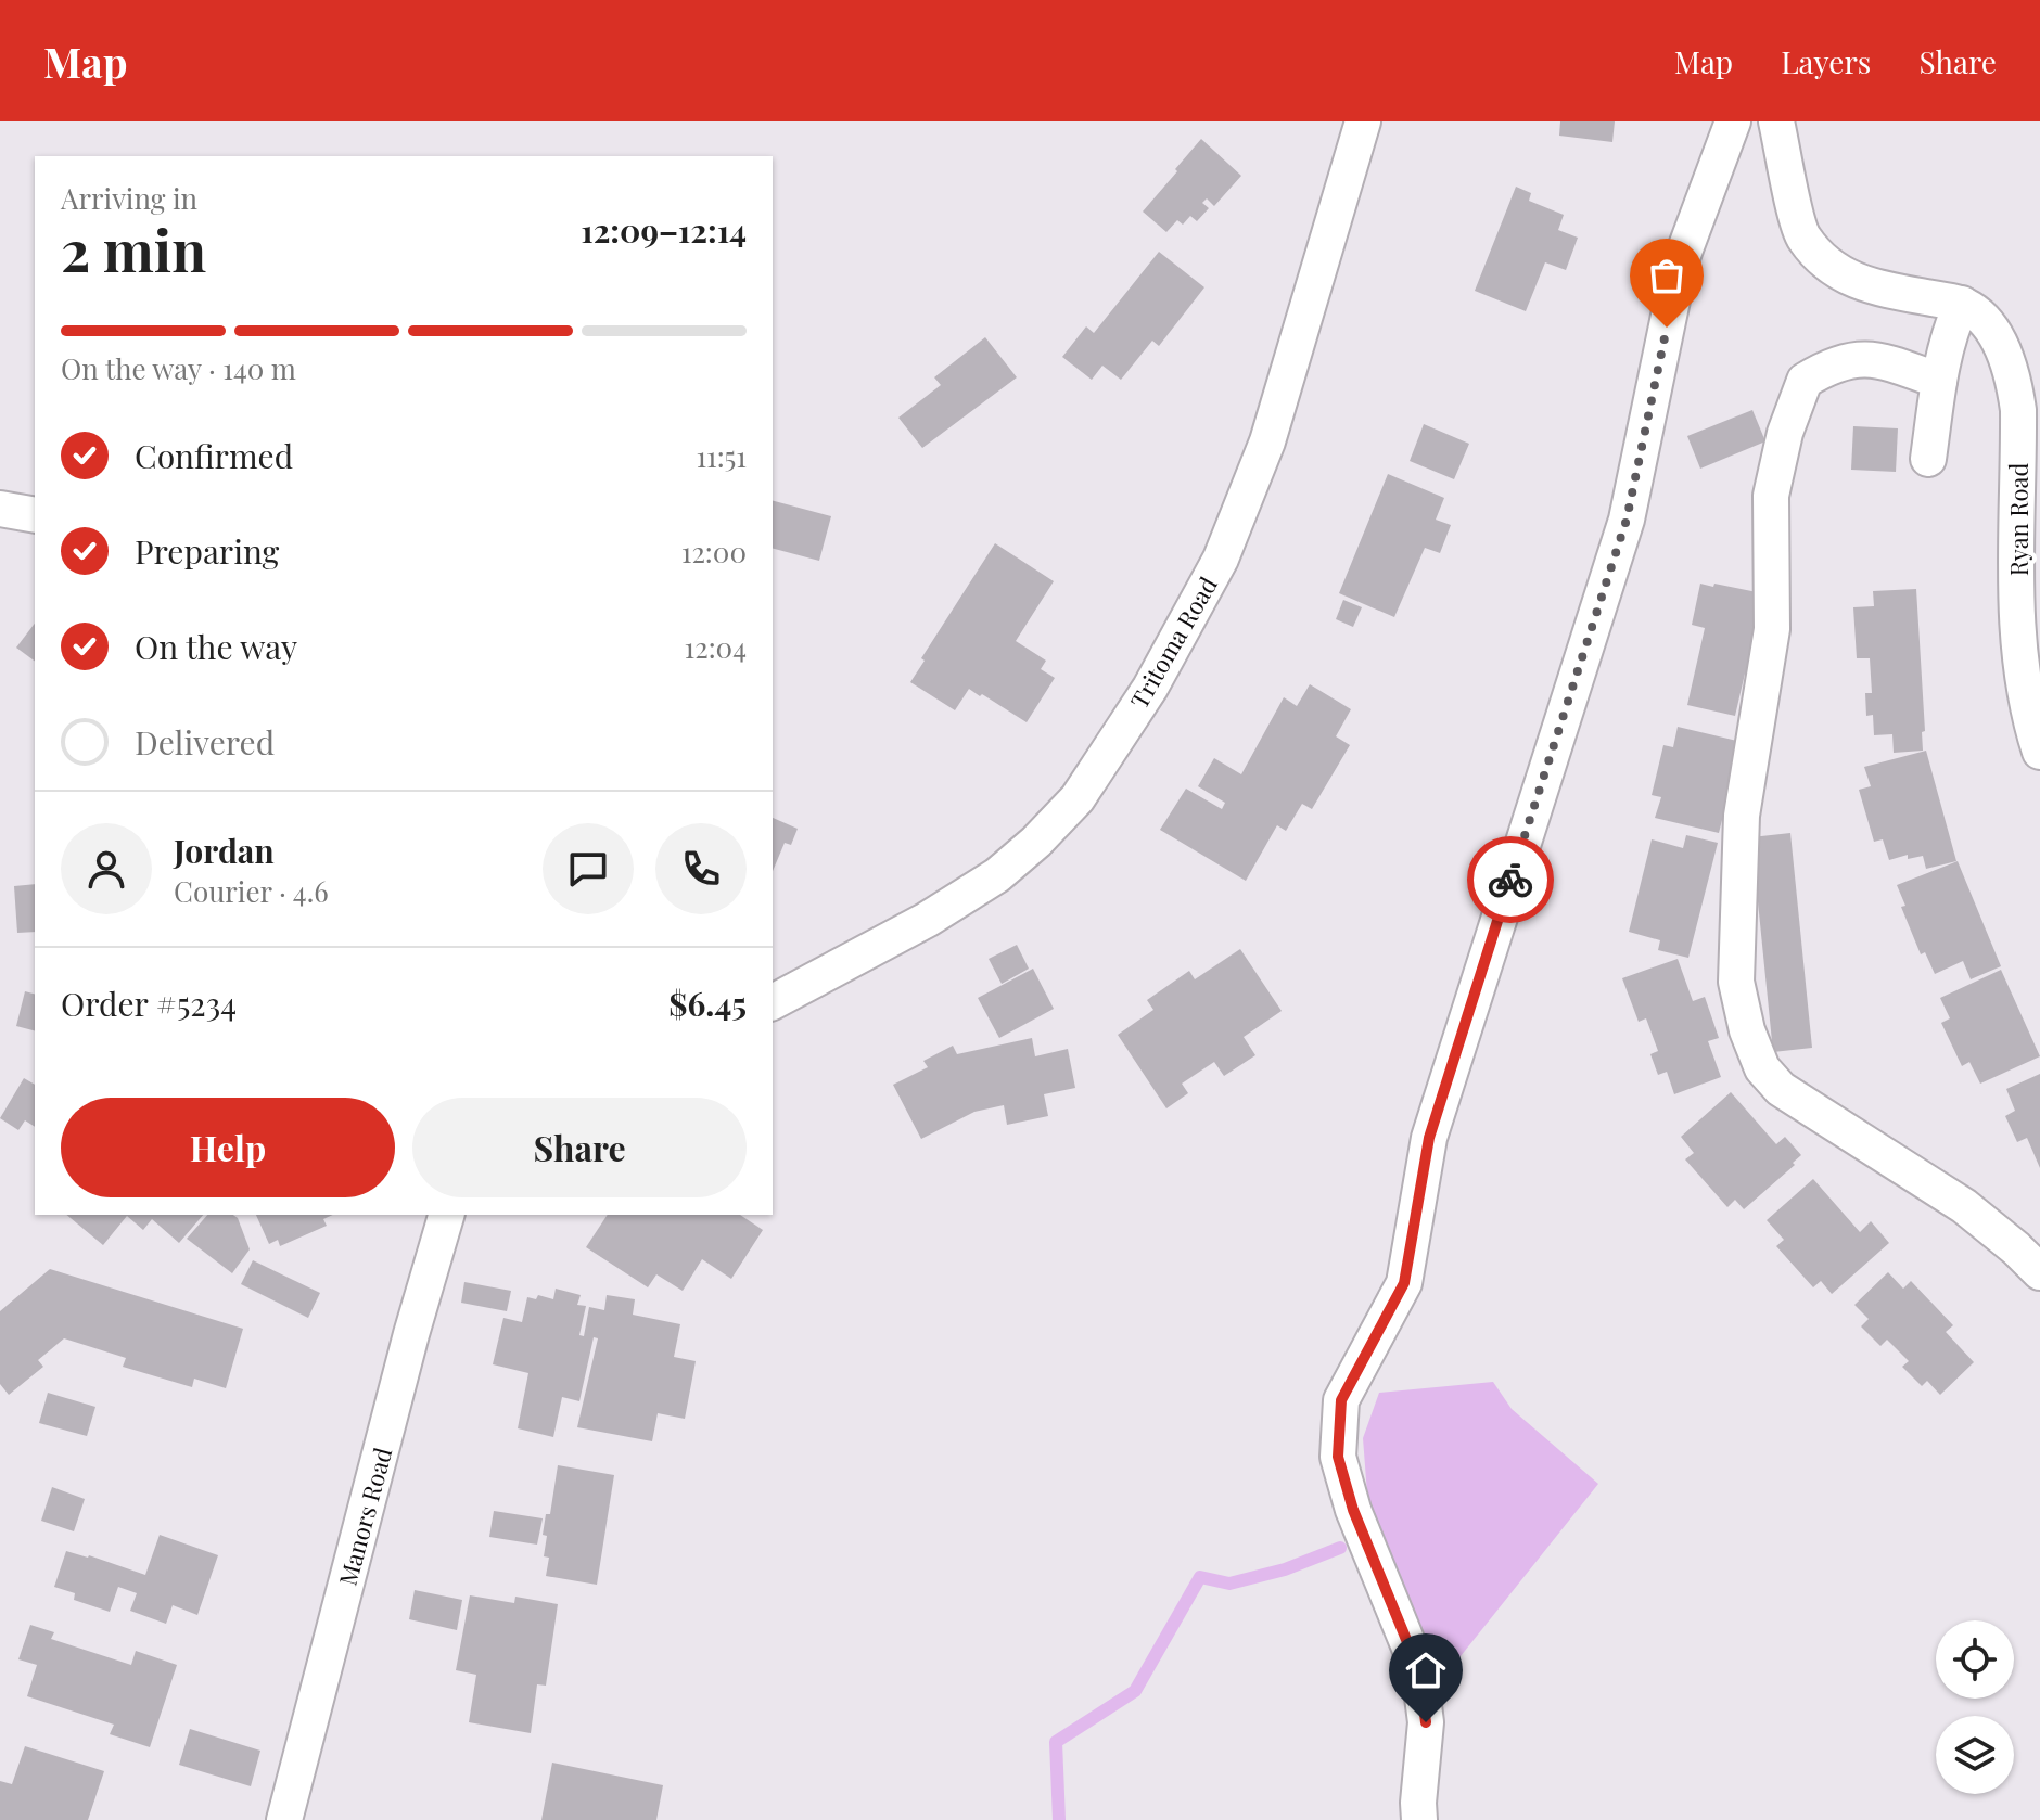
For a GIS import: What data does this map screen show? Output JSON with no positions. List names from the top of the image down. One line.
{"streets":{"street":["Ryan Road","Tritoma Road","Manors Road"]},"page":{"header":"Map","nav":["Map","Layers","Share"],"heading":["2 min","Arriving in","12:09–12:14"],"panel":["Jordan","Courier · 4.6","Order #5234","$6.45"],"bar":"On the way · 140 m","list":[["Confirmed","11:51"],["Preparing","12:00"],["On the way","12:04"],"Delivered"],"buttons":["Help","Share"]}}
